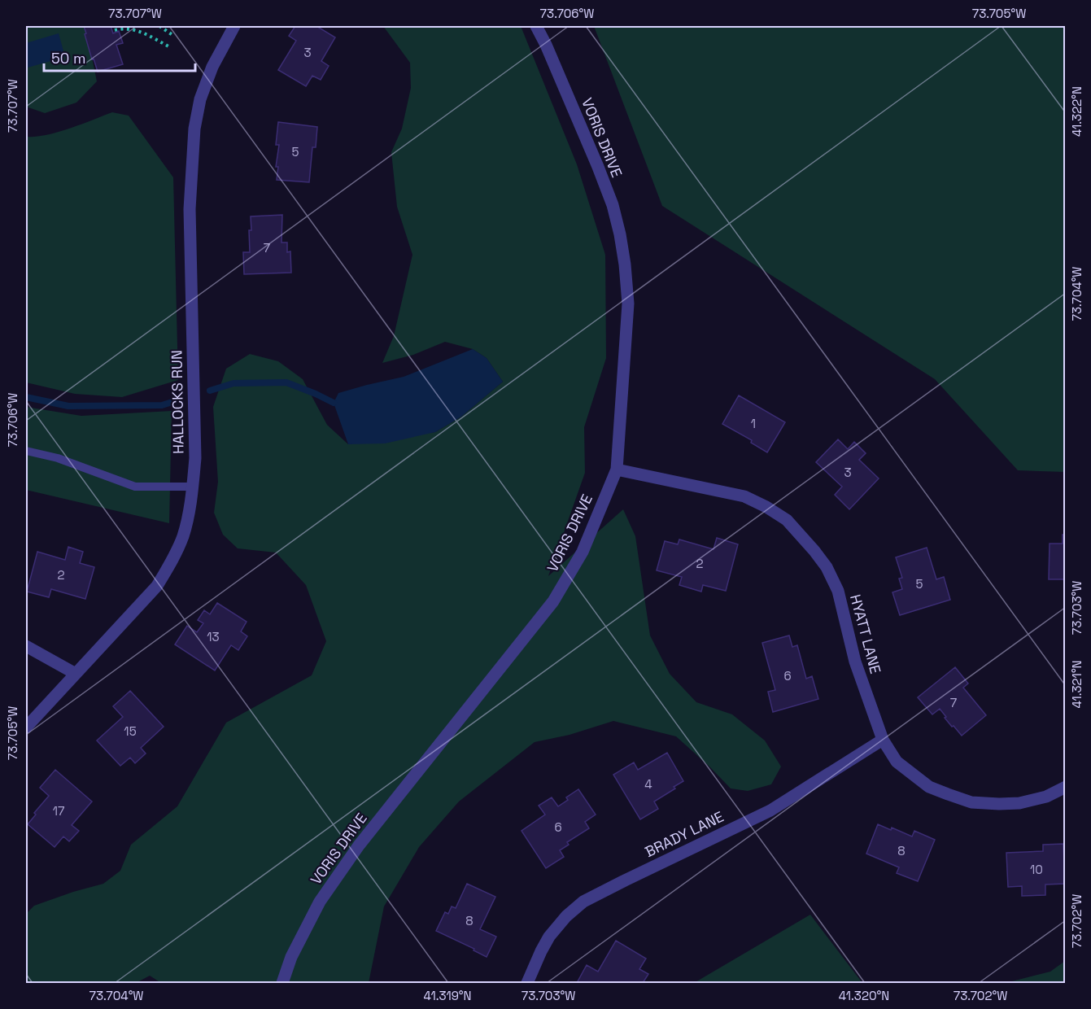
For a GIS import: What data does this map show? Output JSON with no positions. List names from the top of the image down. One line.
{"streets":{"street":["VORIS DRIVE","HALLOCKS RUN","HYATT LANE","BRADY LANE"]},"crossings":[["VORIS DRIVE","HYATT LANE"],["HYATT LANE","BRADY LANE"]],"house_numbers":["3","5","7","1","3","2","2","5","13","6","7","15","4","17","6","8","10","8"],"scale_bar":"50 m","coordinates":["73.707°W","73.706°W","73.705°W","41.322°N","73.704°W","73.703°W","41.321°N","73.702°W","41.319°N","41.320°N"]}
